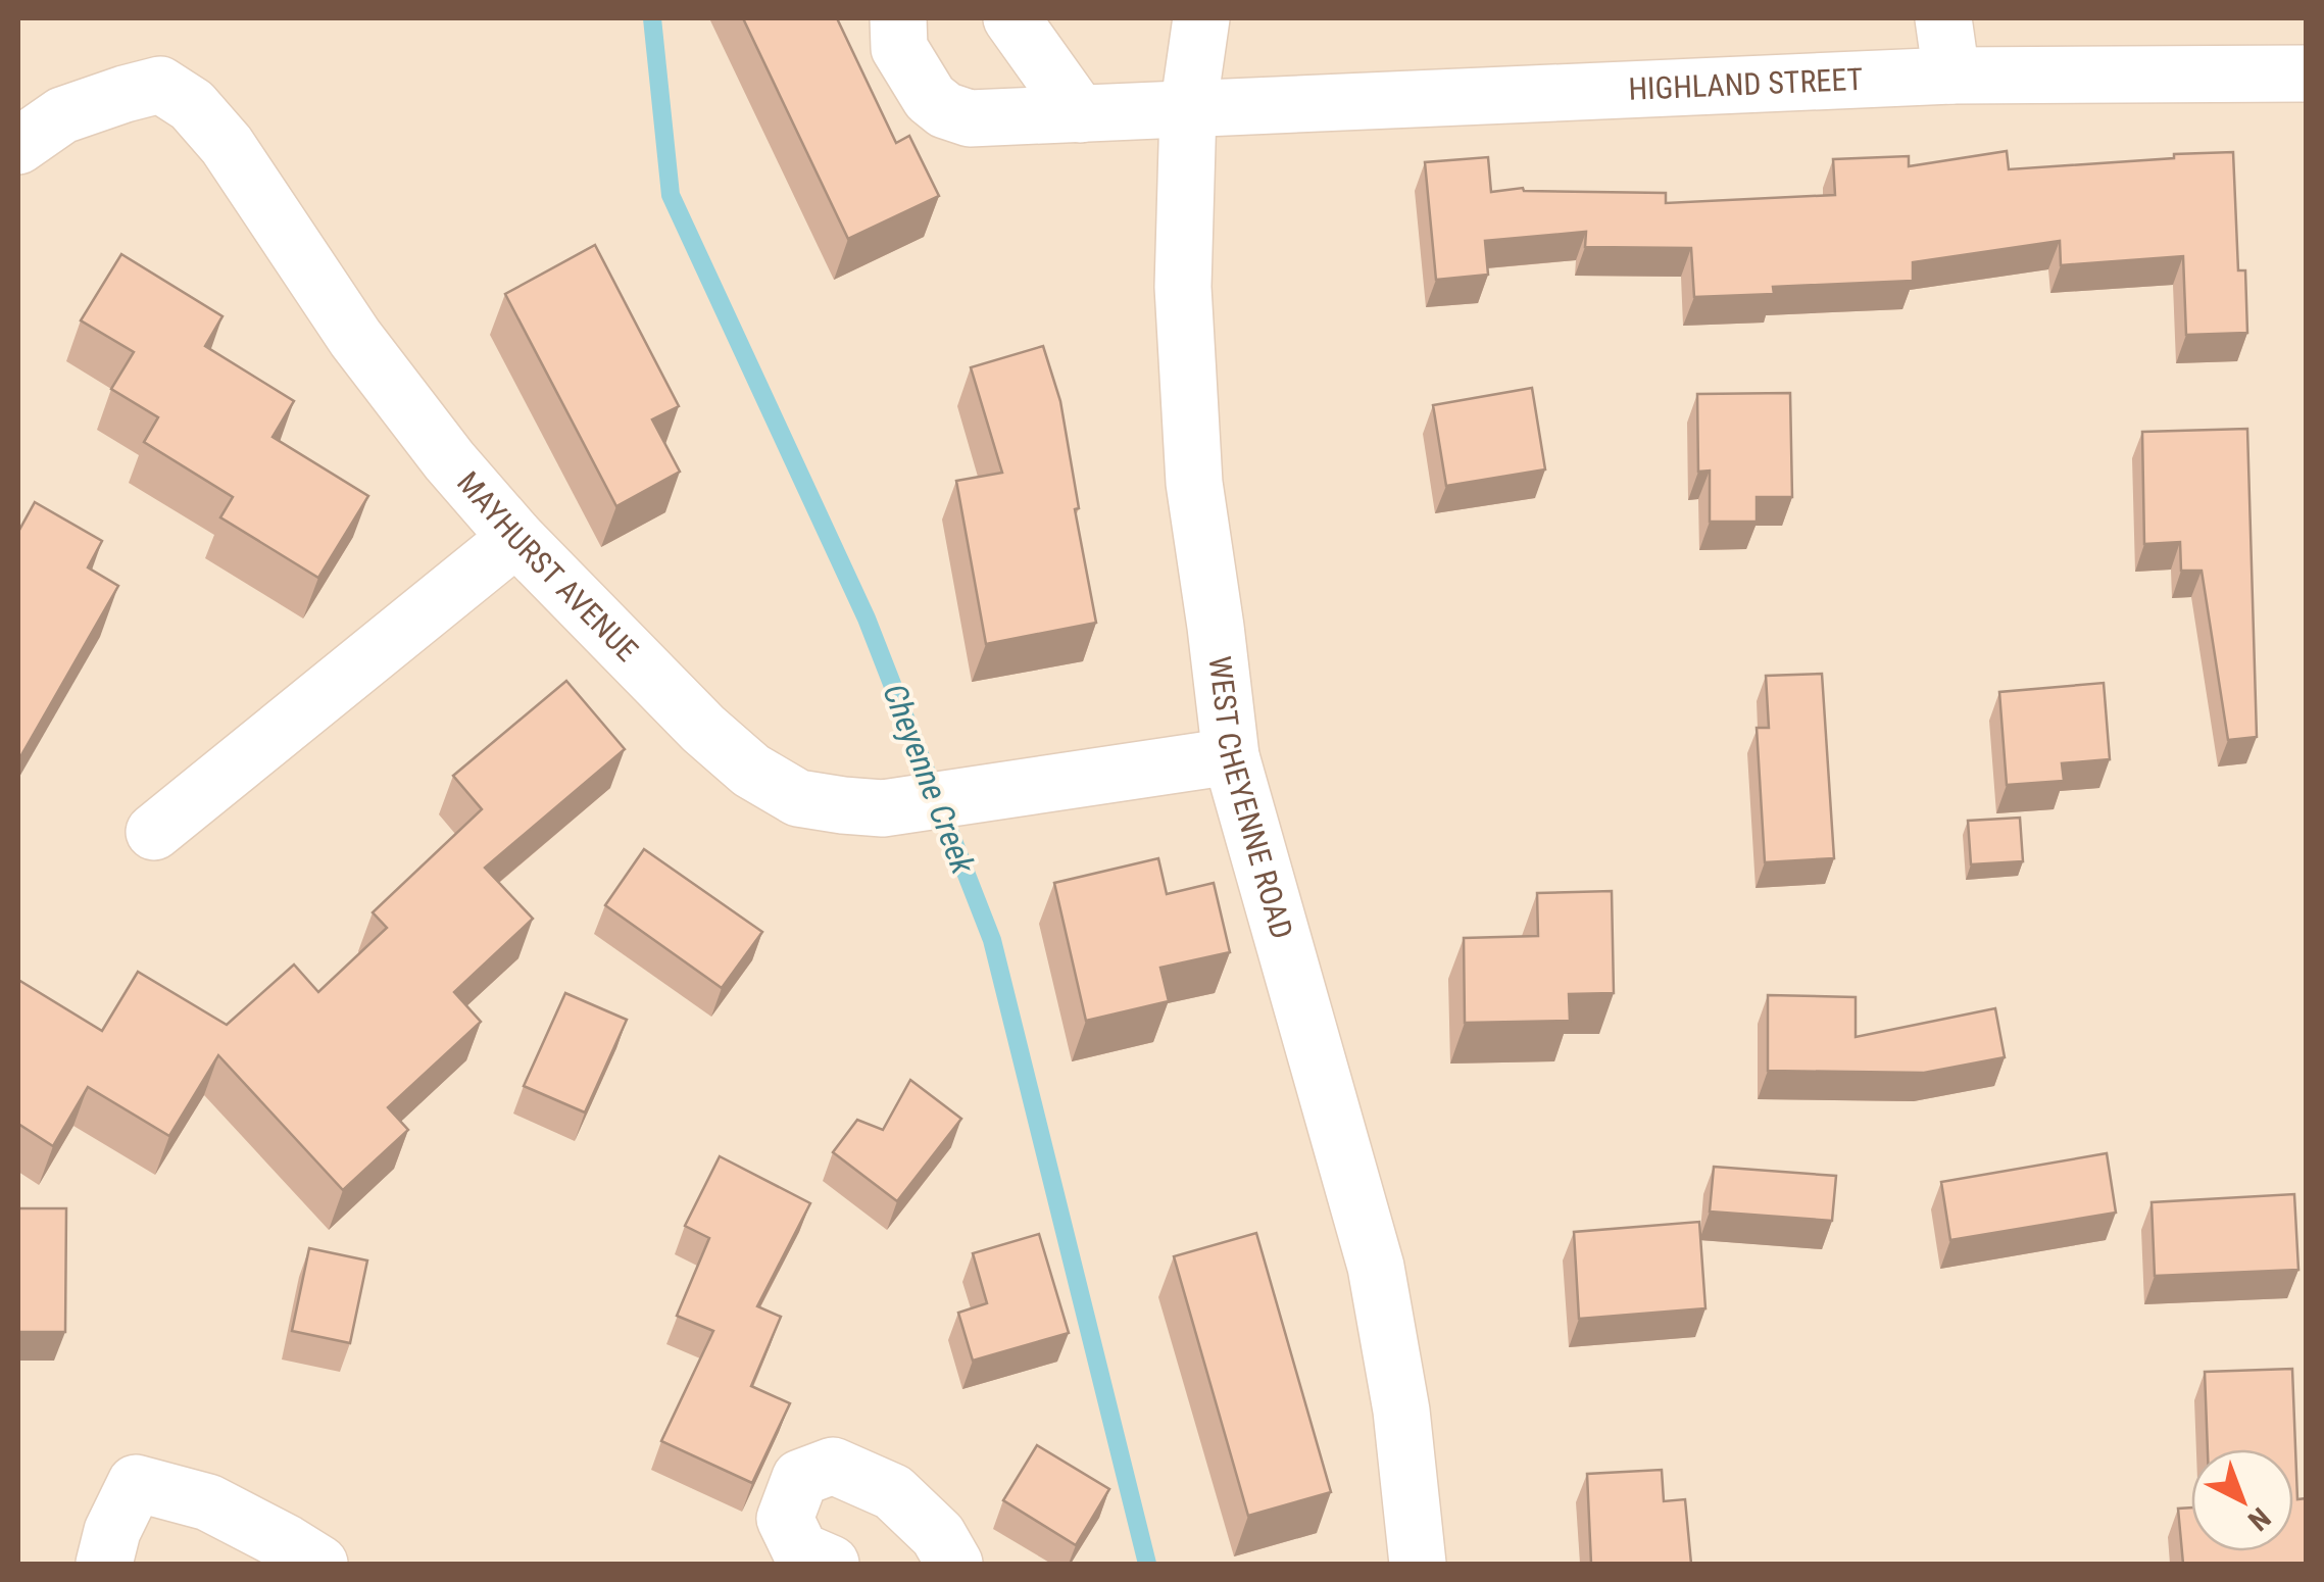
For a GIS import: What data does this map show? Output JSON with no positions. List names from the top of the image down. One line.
{"streets":{"street":["HIGHLAND STREET","MAYHURST AVENUE","WEST CHEYENNE ROAD"]},"crossings":[["HIGHLAND STREET","WEST CHEYENNE ROAD"],["MAYHURST AVENUE","WEST CHEYENNE ROAD"]],"water":["Cheyenne Creek"],"north":"bottom right"}
